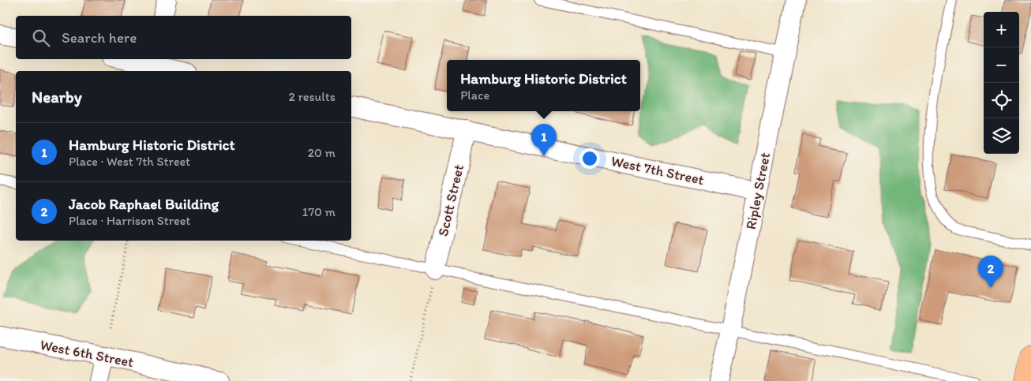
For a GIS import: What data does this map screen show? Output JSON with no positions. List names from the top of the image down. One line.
{"streets":{"street":["West 7th Street","Ripley Street","Scott Street","West 6th Street"]},"crossings":[["West 7th Street","Ripley Street"],["West 7th Street","Scott Street"]],"page":{"map_buttons":["+","−"],"search":"Search here","popup":["Hamburg Historic District","Place"],"heading":["Nearby","2 results"],"list":[{"mark":"1","name":"Hamburg Historic District","note":"Place · West 7th Street","value":"20 m"},{"mark":"2","name":"Jacob Raphael Building","note":"Place · Harrison Street","value":"170 m"}],"pins":["1","2"]}}
